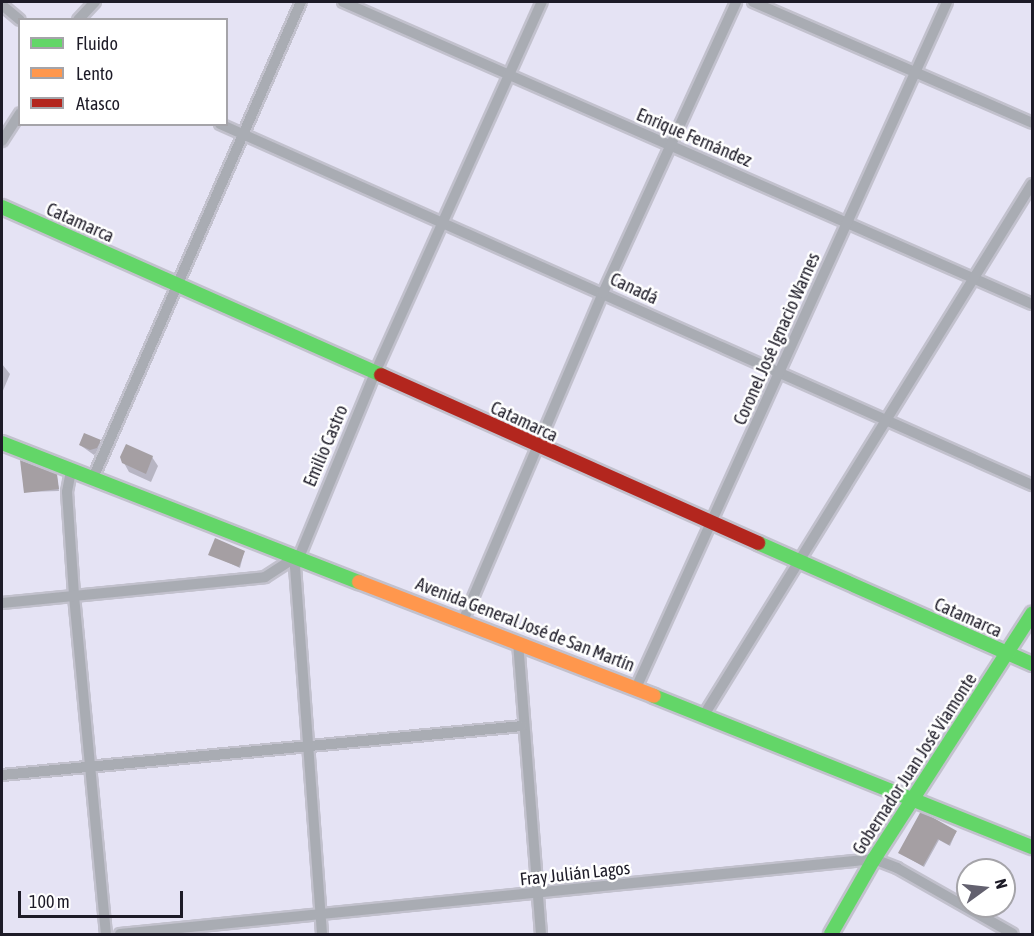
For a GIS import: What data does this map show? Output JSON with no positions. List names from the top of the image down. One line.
{"streets":{"street":["Enrique Fernández","Catamarca","Canadá","Coronel José Ignacio Warnes","Emilio Castro","Avenida General José de San Martín","Gobernador Juan José Viamonte","Fray Julián Lagos"]},"crossings":[["Enrique Fernández","Coronel José Ignacio Warnes"],["Enrique Fernández","Emilio Castro"],["Catamarca","Coronel José Ignacio Warnes"],["Catamarca","Emilio Castro"],["Catamarca","Gobernador Juan José Viamonte"],["Canadá","Coronel José Ignacio Warnes"],["Canadá","Emilio Castro"],["Coronel José Ignacio Warnes","Avenida General José de San Martín"],["Emilio Castro","Avenida General José de San Martín"],["Emilio Castro","Fray Julián Lagos"],["Avenida General José de San Martín","Gobernador Juan José Viamonte"],["Gobernador Juan José Viamonte","Fray Julián Lagos"]],"legend":["Fluido","Lento","Atasco"],"scale_bar":"100 m","north":"right"}
